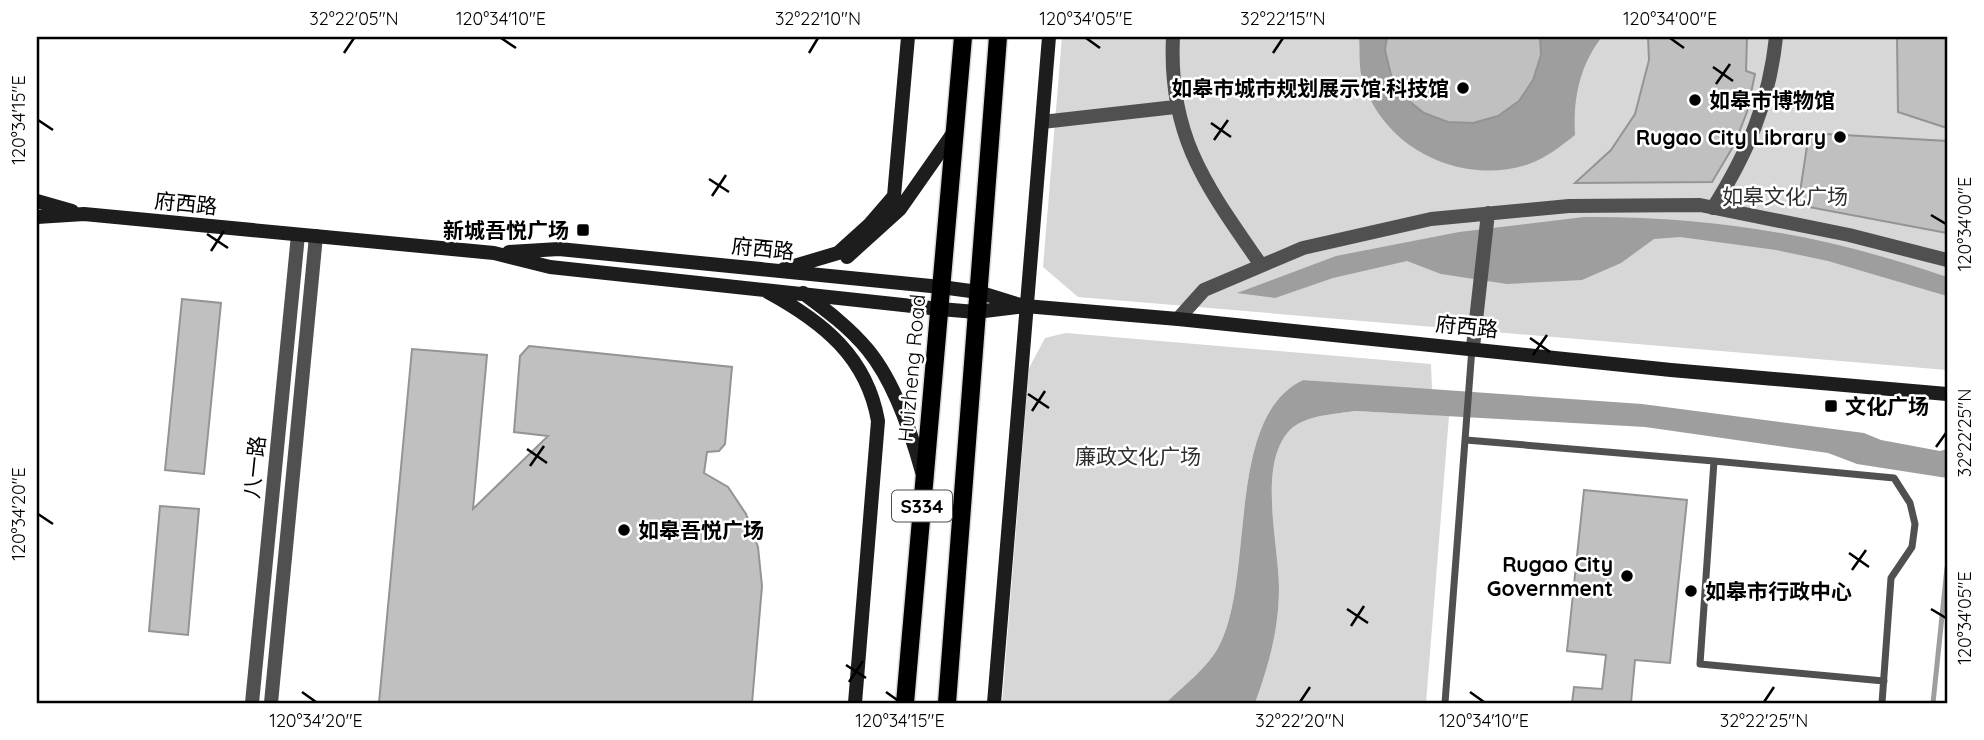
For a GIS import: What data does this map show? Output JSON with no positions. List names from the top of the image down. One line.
{"streets":{"main road":["Huizheng Road","S334"],"street":["府西路","八一路"]},"crossings":[["府西路","Huizheng Road"],["府西路","八一路"],["府西路","S334"]],"parks":["如皋文化广场","廉政文化广场"],"places":{"other":["如皋市城市规划展示馆·科技馆","如皋市博物馆","Rugao City Library","如皋吾悦广场","Rugao City Government","如皋市行政中心"],"transit":["新城吾悦广场","文化广场"]},"coordinates":["32°22'05\"N","120°34'10\"E","32°22'10\"N","120°34'05\"E","32°22'15\"N","120°34'00\"E","120°34'15\"E","32°22'25\"N","120°34'20\"E","32°22'20\"N"]}
